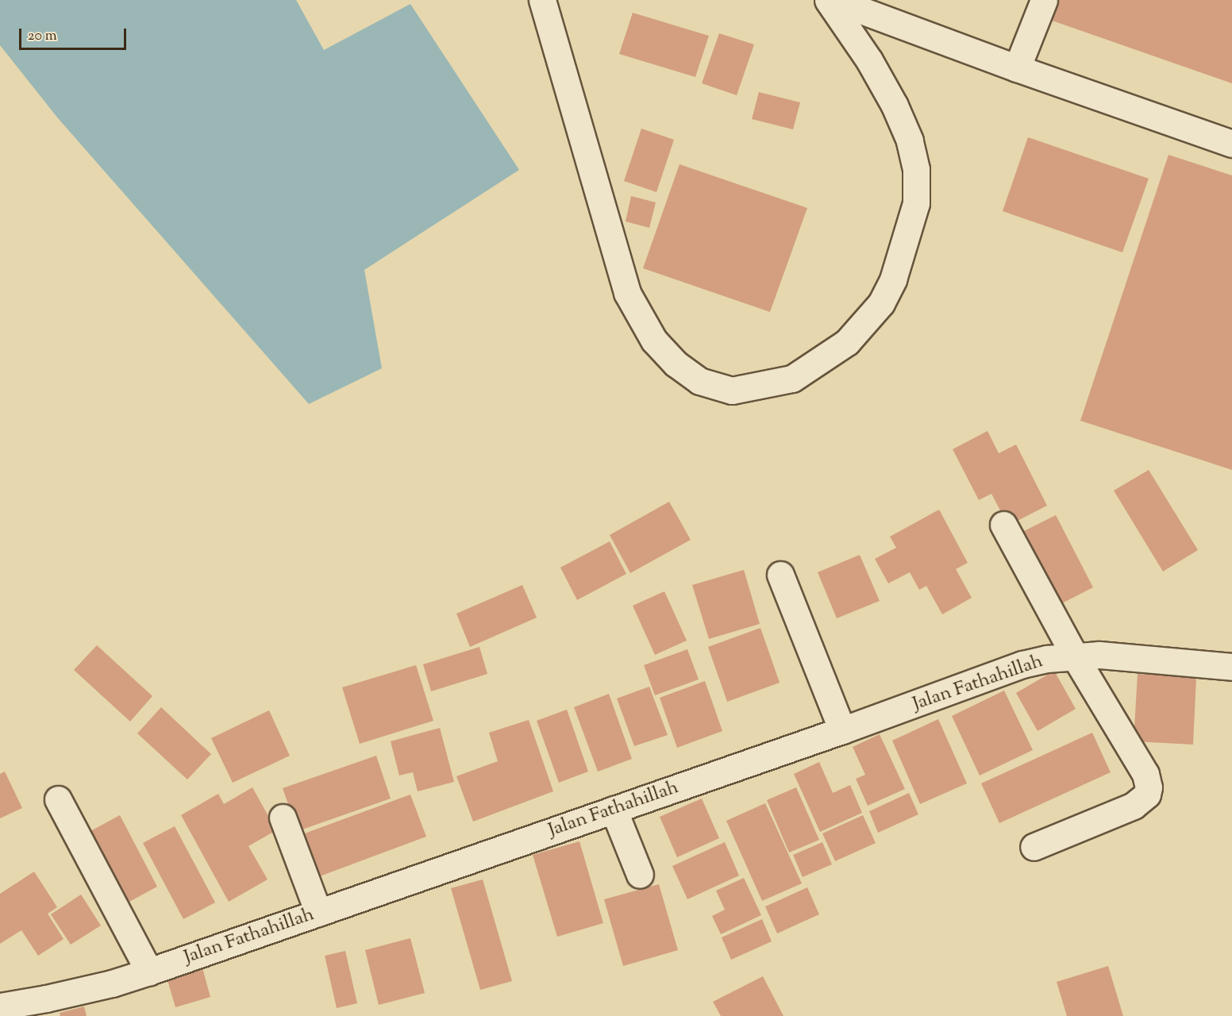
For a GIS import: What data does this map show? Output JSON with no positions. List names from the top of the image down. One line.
{"streets":{"street":["Jalan Fathahillah"]},"scale_bar":"20 m"}
